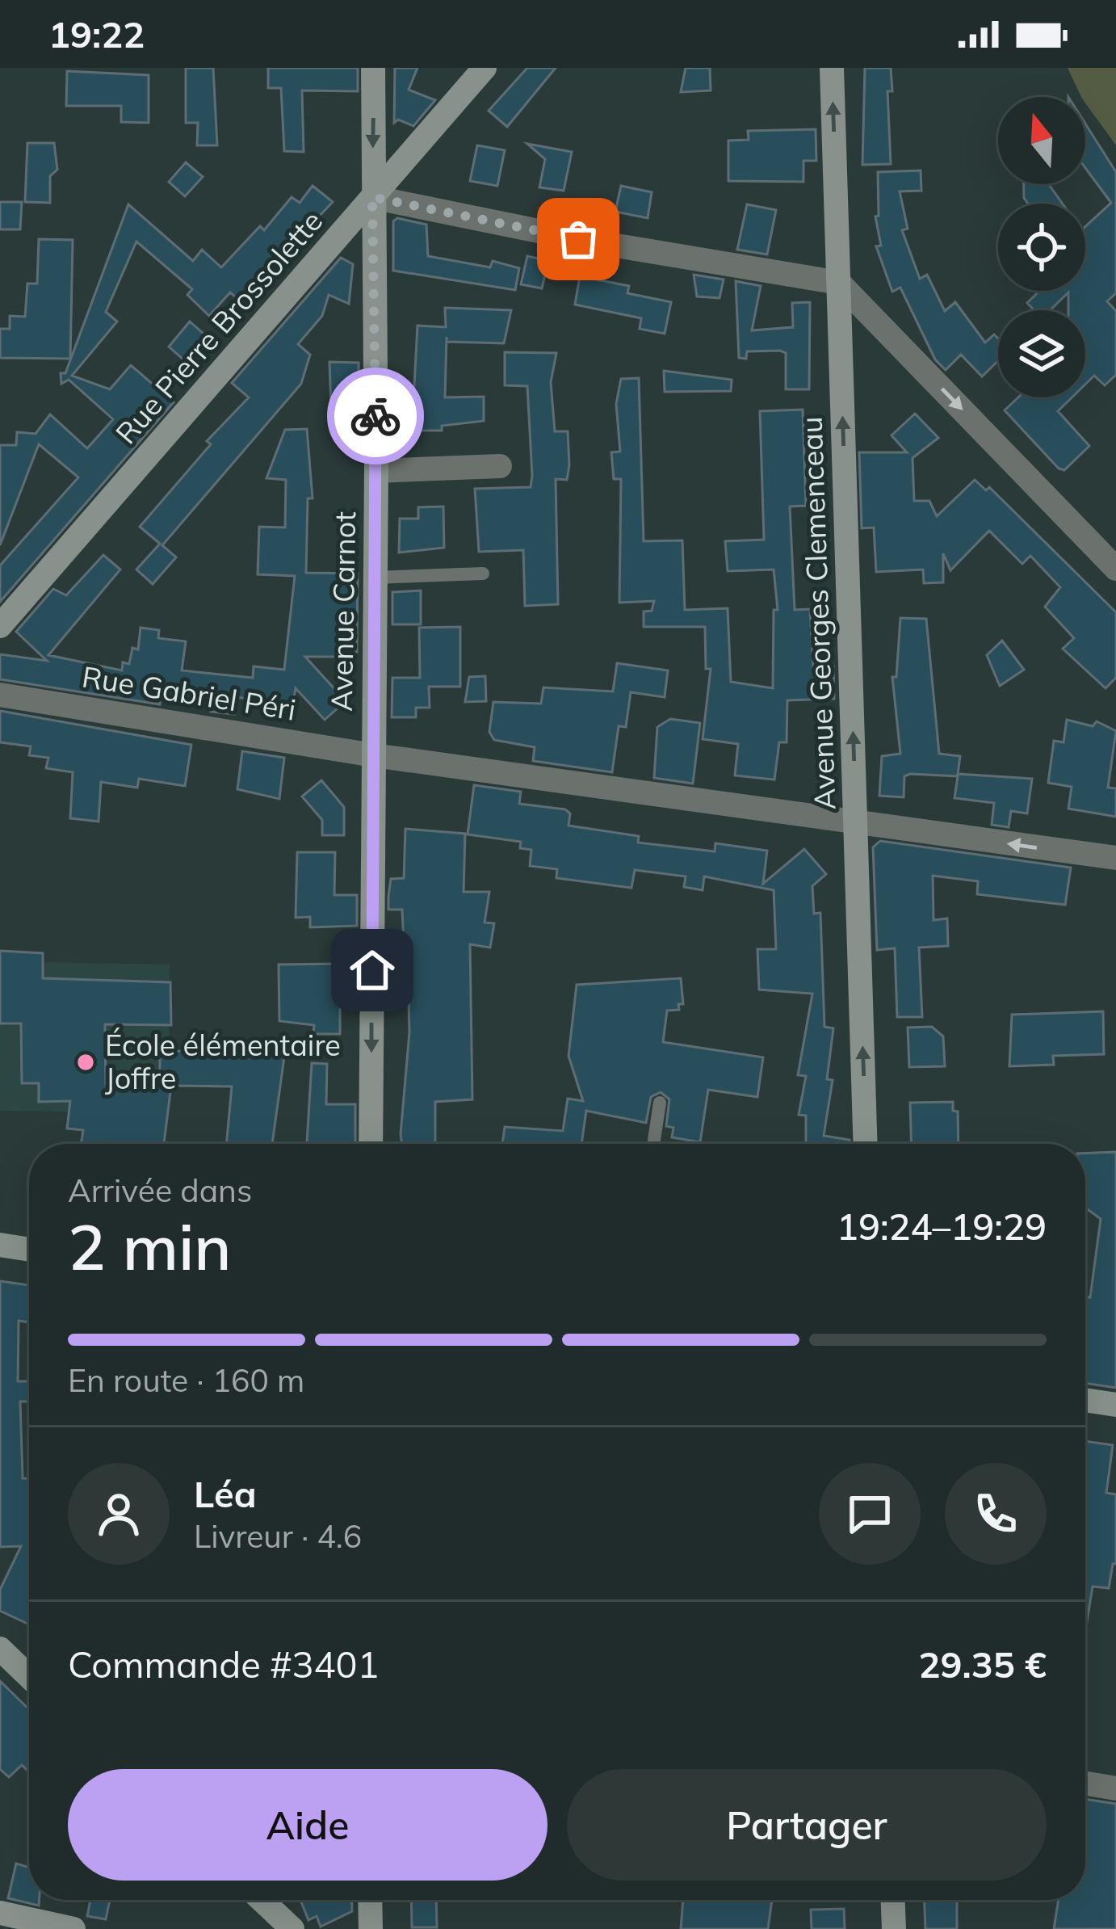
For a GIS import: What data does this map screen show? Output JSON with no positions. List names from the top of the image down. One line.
{"streets":{"street":["Rue Pierre Brossolette","Avenue Carnot","Avenue Georges Clemenceau","Rue Gabriel Péri"]},"crossings":[["Rue Pierre Brossolette","Avenue Carnot"],["Avenue Carnot","Rue Gabriel Péri"],["Avenue Georges Clemenceau","Rue Gabriel Péri"]],"one_way":["Avenue Carnot","Avenue Georges Clemenceau"],"places":["École élémentaire Joffre"],"north":"top","page":{"status":"19:22","heading":["2 min","Arrivée dans","19:24–19:29"],"panel":["Léa","Livreur · 4.6","Commande #3401","29.35 €"],"bar":"En route · 160 m","buttons":["Aide","Partager"]}}
